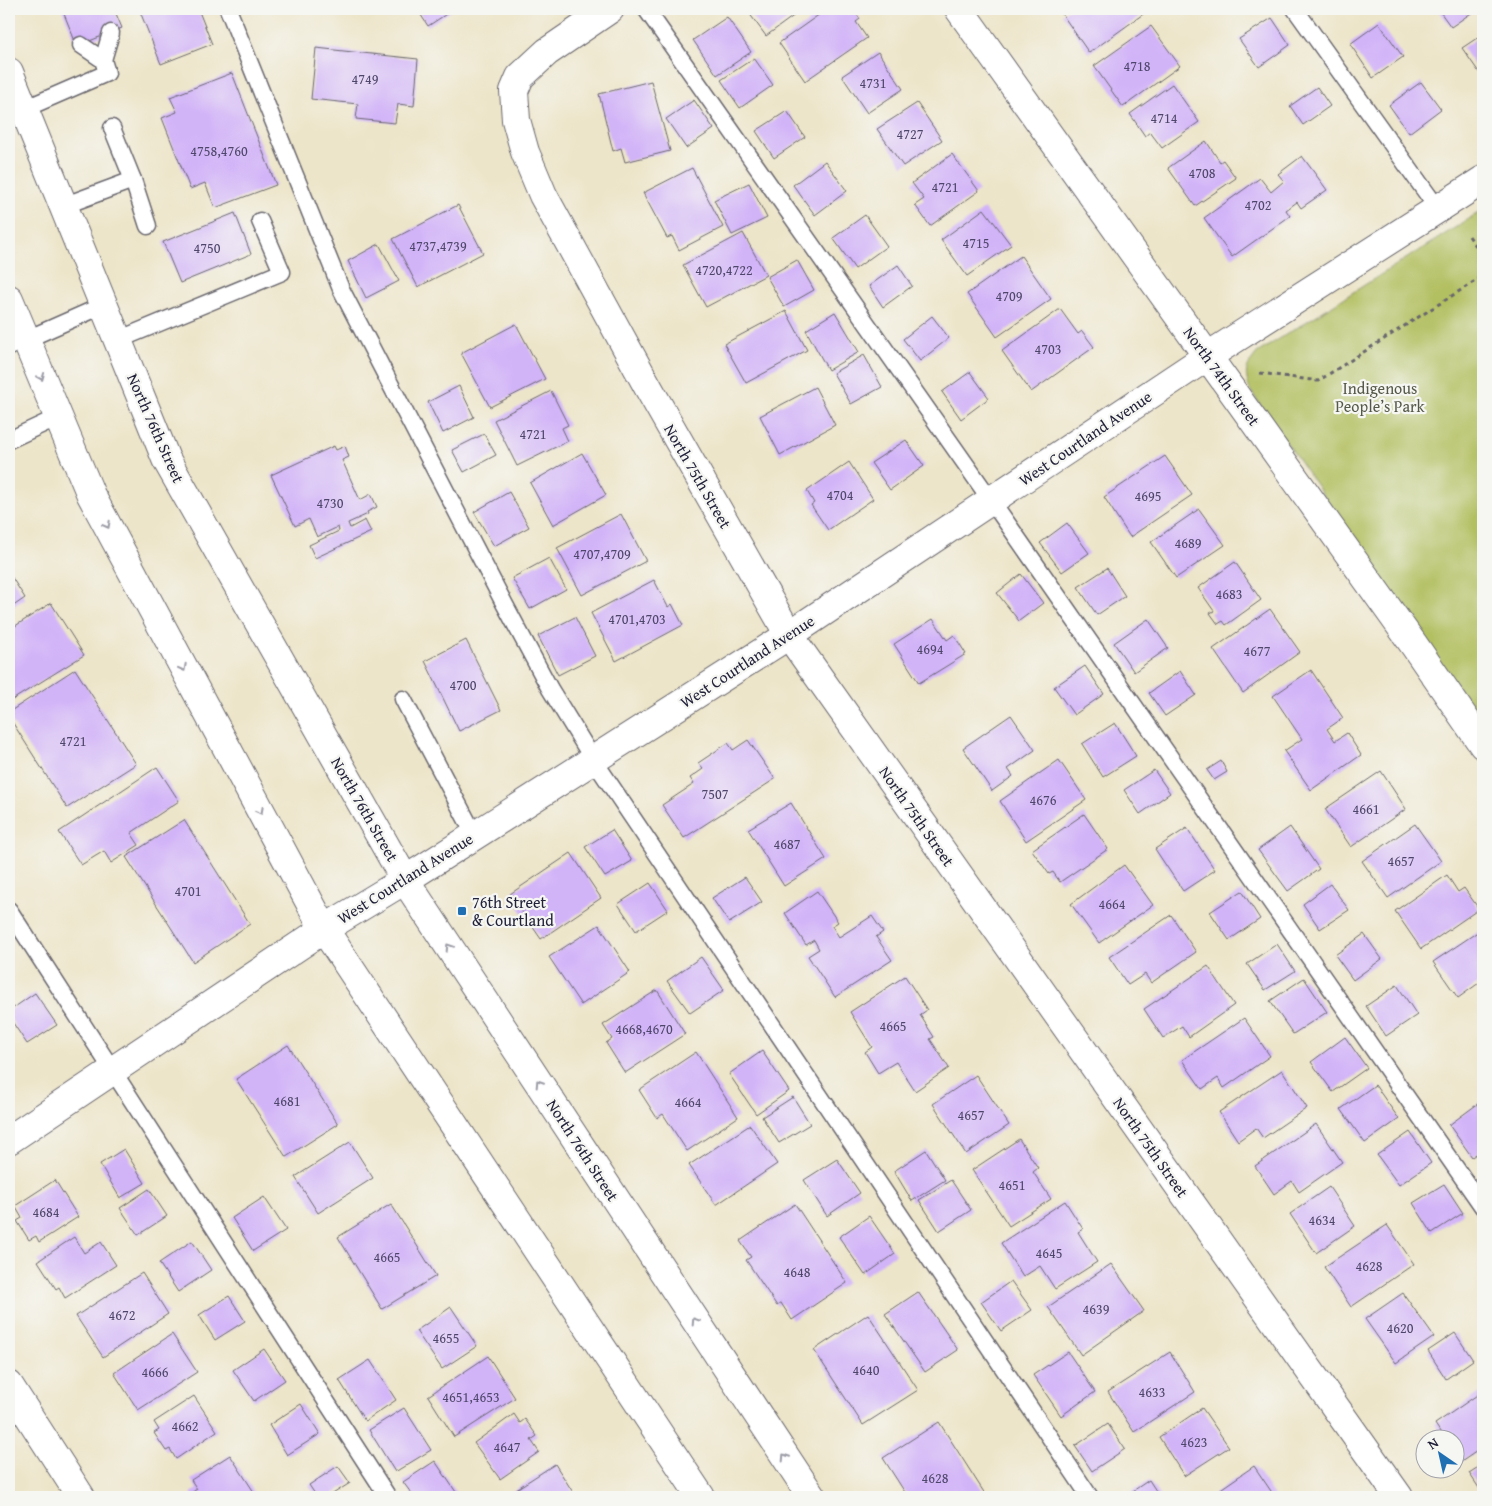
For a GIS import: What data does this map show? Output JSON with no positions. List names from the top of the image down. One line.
{"streets":{"street":["North 74th Street","North 76th Street","West Courtland Avenue","North 75th Street"]},"crossings":[["North 74th Street","West Courtland Avenue"],["North 76th Street","West Courtland Avenue"],["West Courtland Avenue","North 75th Street"]],"parks":["Indigenous People’s Park"],"places":{"transit":["76th Street & Courtland"]},"house_numbers":["4718","4749","4731","4714","4727","4758,4760","4708","4721","4702","4715","4737,4739","4750","4720,4722","4709","4703","4721","4704","4695","4730","4689","4707,4709","4683","4701,4703","4694","4677","4700","4721","7507","4676","4661","4687","4657","4701","4664","4665","4668,4670","4681","4664","4657","4651","4684","4634","4645","4665","4628","4648","4639","4672","4620","4655","4640","4666","4633","4651,4653","4662","4623","4647","4628"],"north":"top left"}
